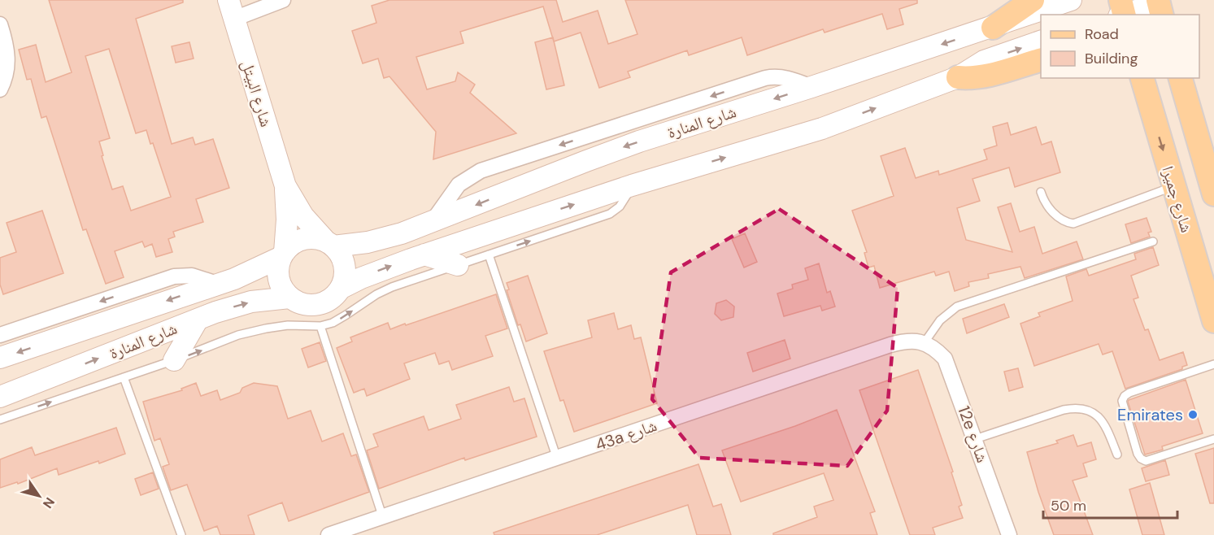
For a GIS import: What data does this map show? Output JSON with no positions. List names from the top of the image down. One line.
{"streets":{"main road":["شارع البيتل","شارع المنارة","شارع جميرا"],"street":["12e شارع","43a شارع"]},"crossings":[["شارع البيتل","شارع المنارة"],["12e شارع","43a شارع"]],"places":["Emirates"],"legend":["Road","Building"],"scale_bar":"50 m","north":"bottom right"}
